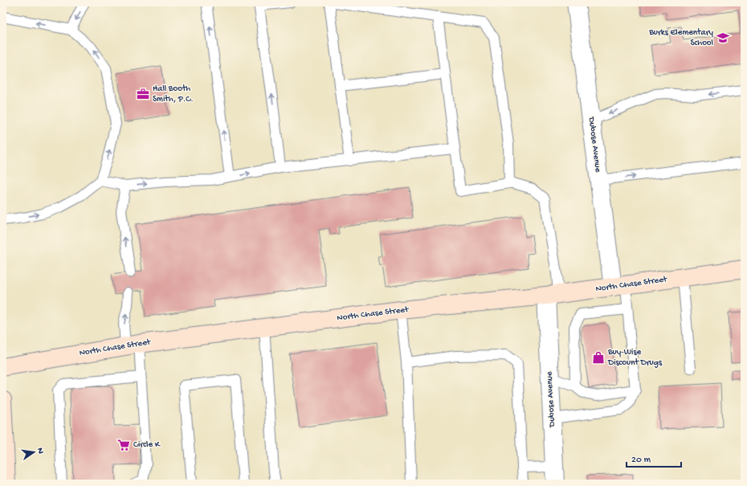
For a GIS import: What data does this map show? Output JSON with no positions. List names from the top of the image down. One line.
{"streets":{"main road":["North Chase Street"],"street":["Dubose Avenue"]},"crossings":[["Dubose Avenue","North Chase Street"]],"places":{"school or university":["Burks Elementary School"],"office":["Hall Booth Smith, P.C."],"shop":["Buy-Wise Discount Drugs"],"supermarket":["Circle K"]},"scale_bar":"20 m","north":"right"}
